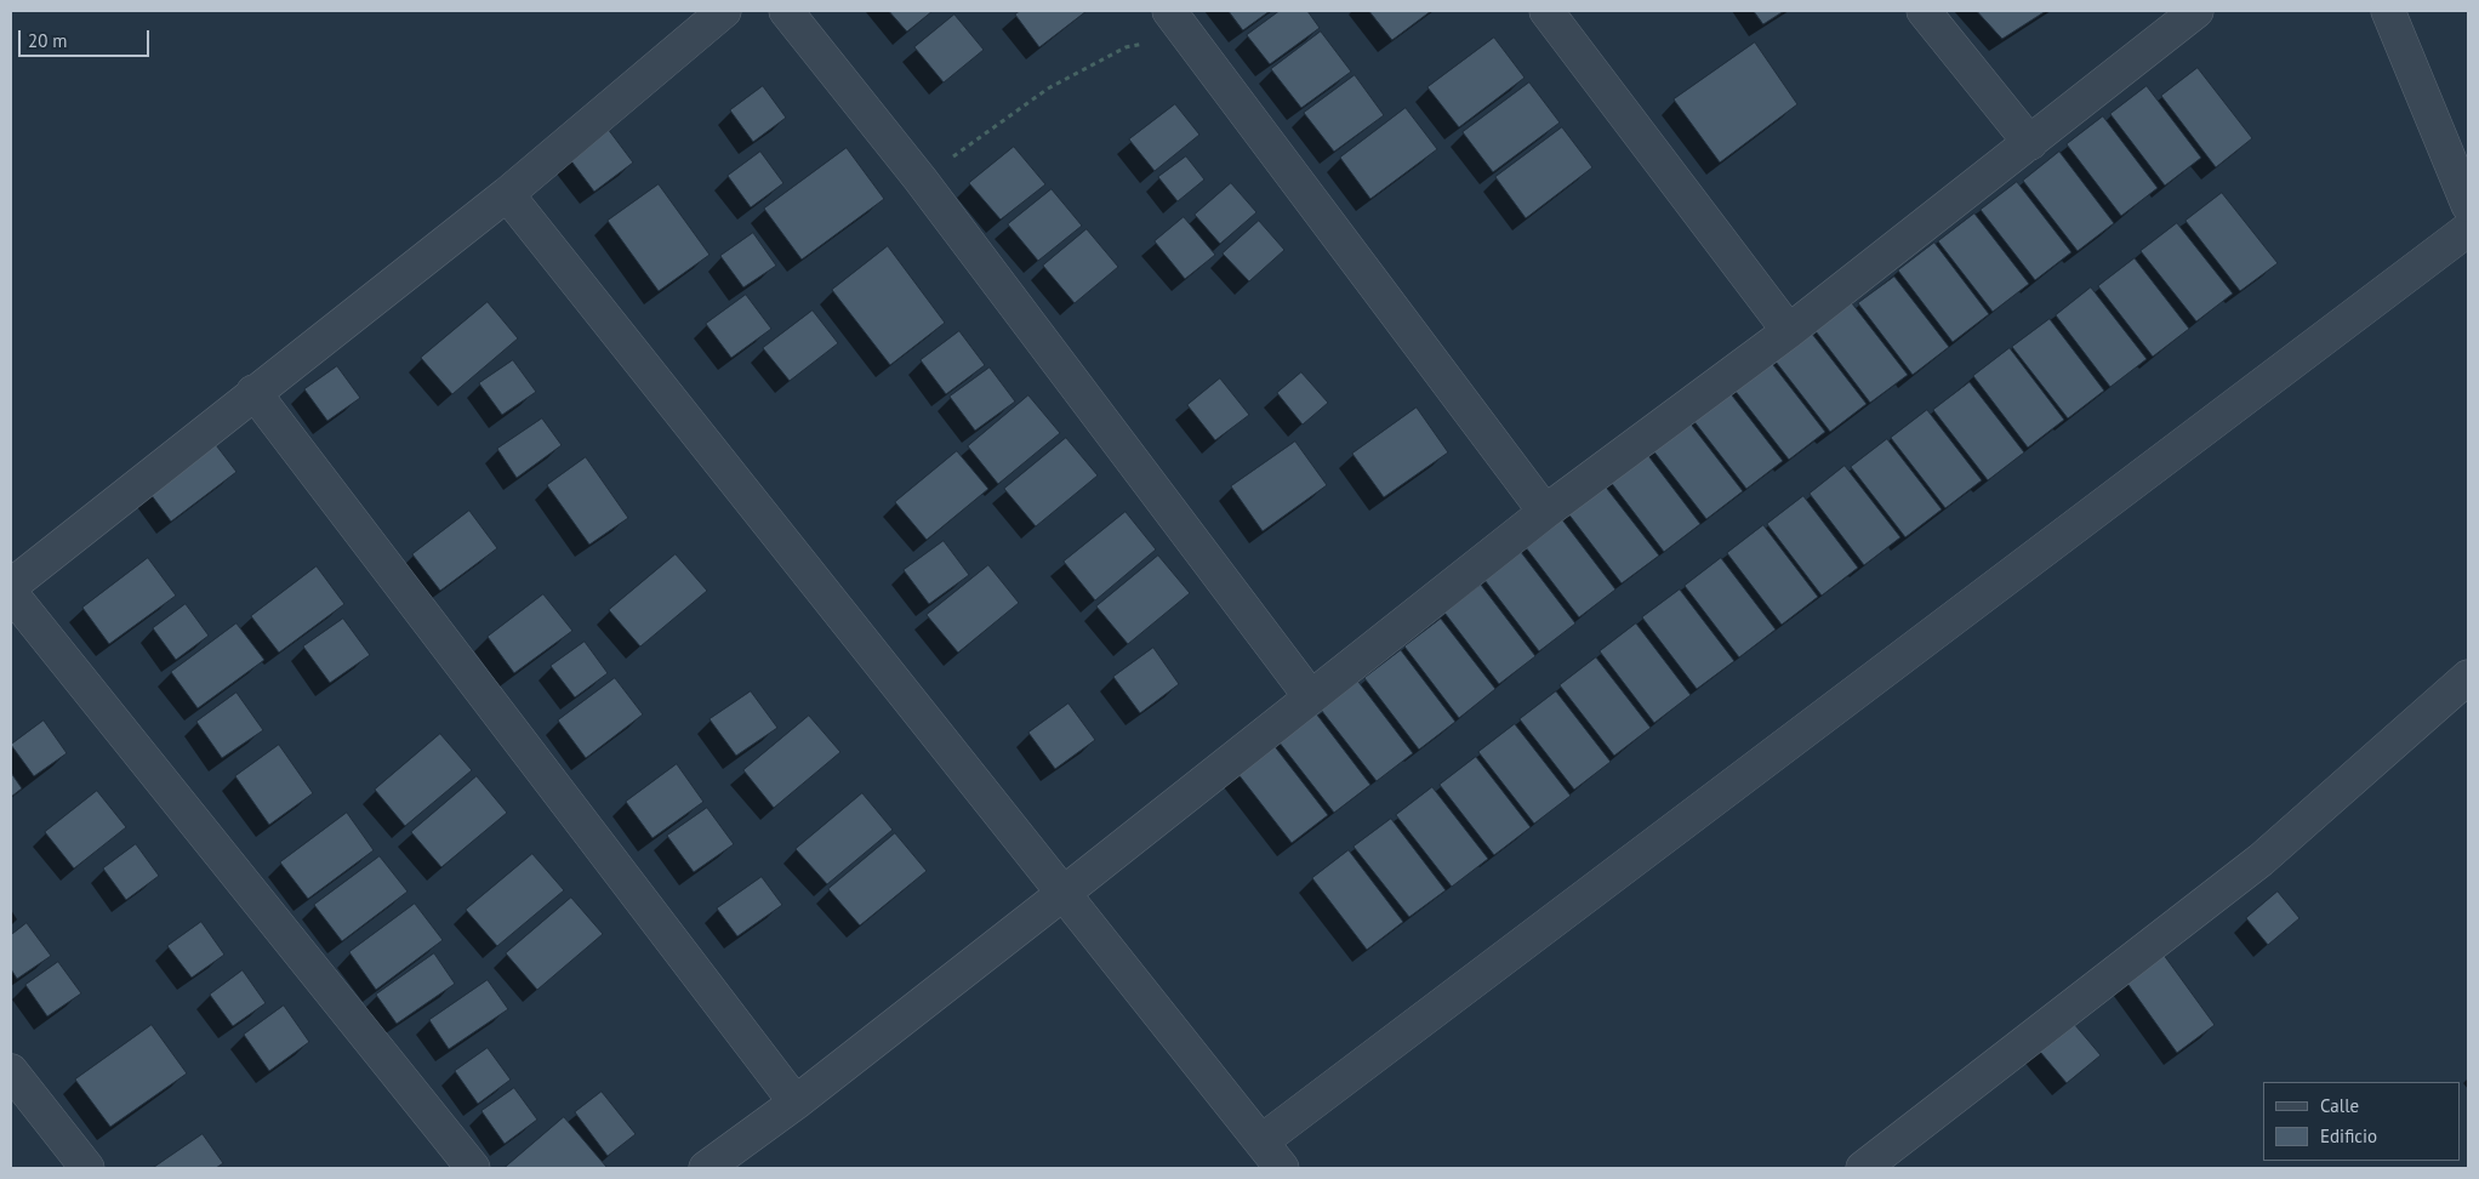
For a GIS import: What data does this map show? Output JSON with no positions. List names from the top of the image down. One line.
{"legend":["Calle","Edificio"],"scale_bar":"20 m"}
